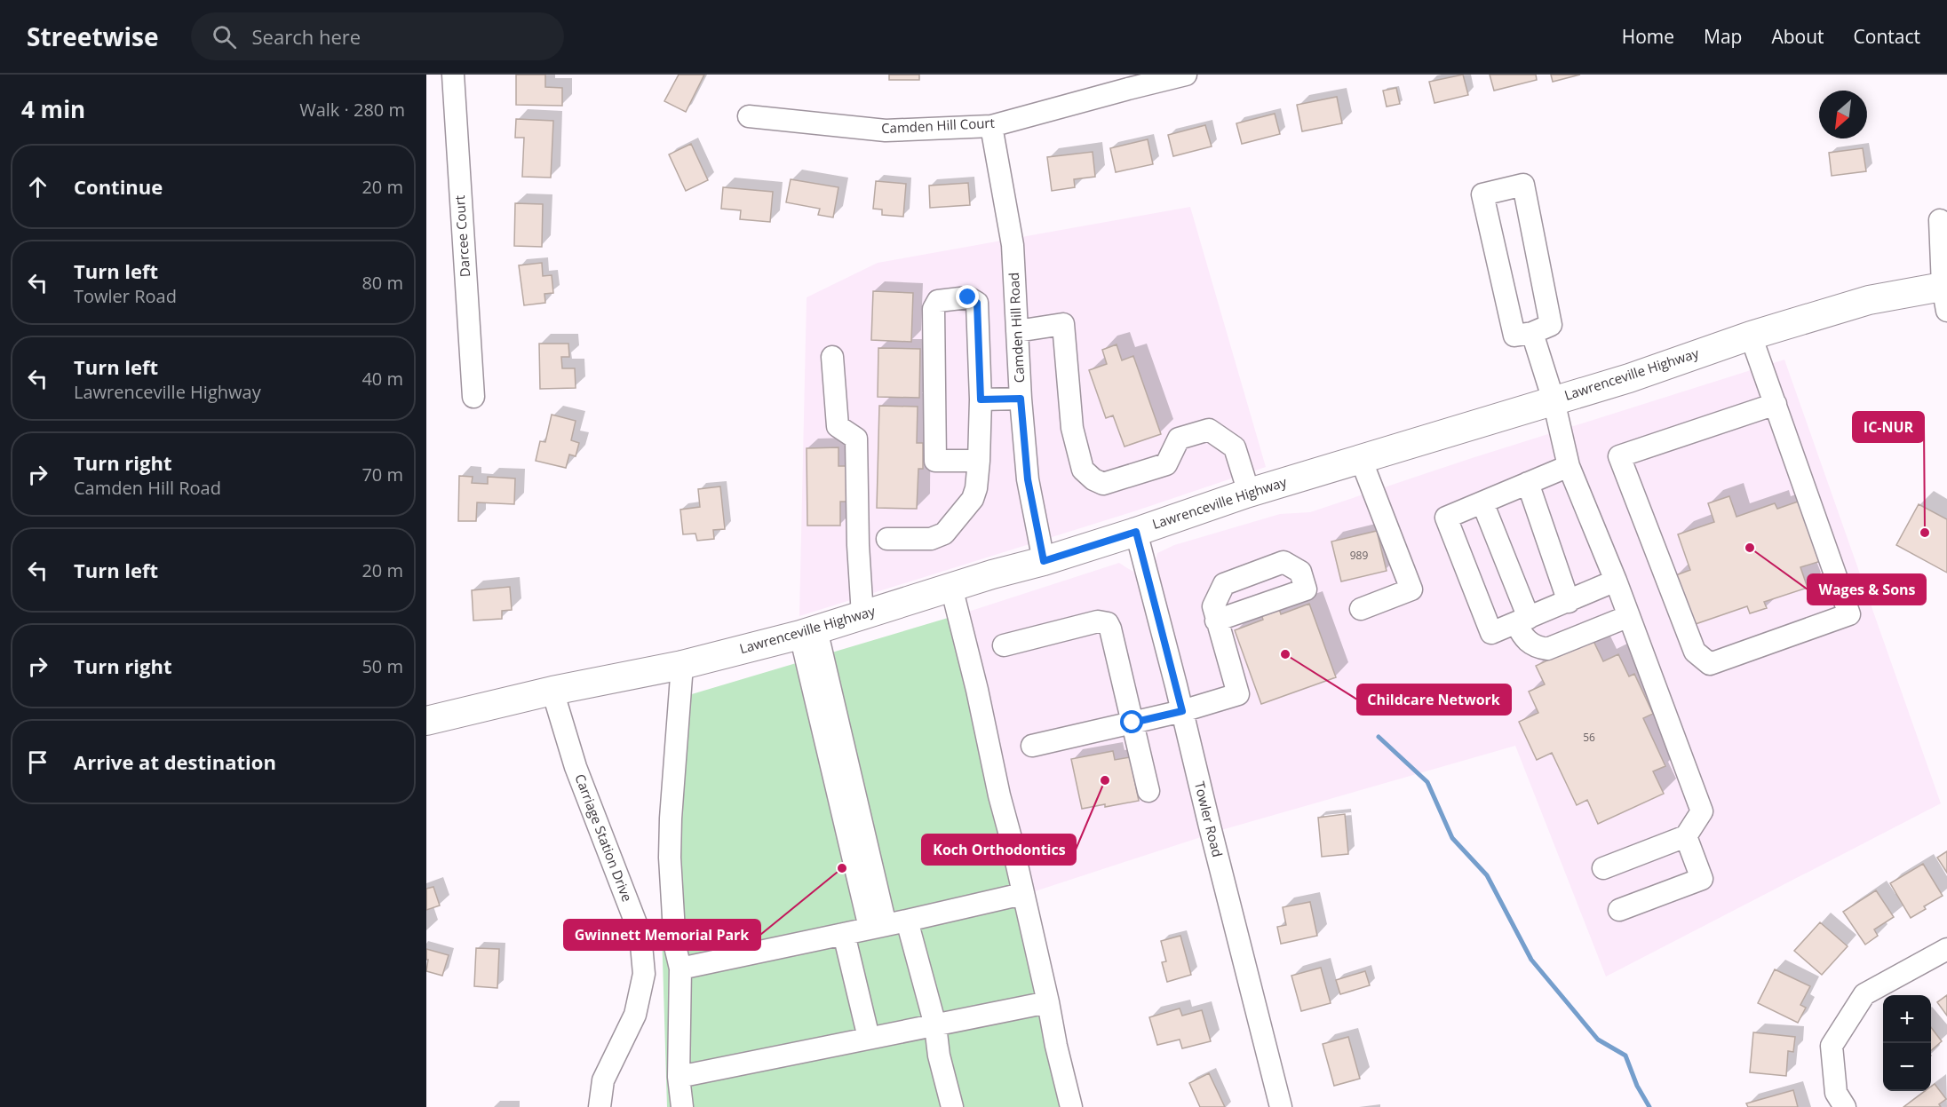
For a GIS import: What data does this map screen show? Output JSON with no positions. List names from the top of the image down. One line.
{"streets":{"main road":["Lawrenceville Highway"],"street":["Camden Hill Court","Darcee Court","Camden Hill Road","Towler Road","Carriage Station Drive"]},"crossings":[["Camden Hill Court","Camden Hill Road"],["Camden Hill Road","Lawrenceville Highway"],["Lawrenceville Highway","Towler Road"],["Lawrenceville Highway","Carriage Station Drive"]],"places":["IC-NUR","Wages & Sons","Childcare Network","Koch Orthodontics","Gwinnett Memorial Park"],"house_numbers":["989","56"],"north":"bottom left","page":{"header":"Streetwise","search":"Search here","nav":["Home","Map","About","Contact"],"heading":["4 min","Walk · 280 m"],"list":[["Continue","20 m"],["Turn left","Towler Road","80 m"],["Turn left","Lawrenceville Highway","40 m"],["Turn right","Camden Hill Road","70 m"],["Turn left","20 m"],["Turn right","50 m"],"Arrive at destination"],"map_buttons":["+","−"]}}
